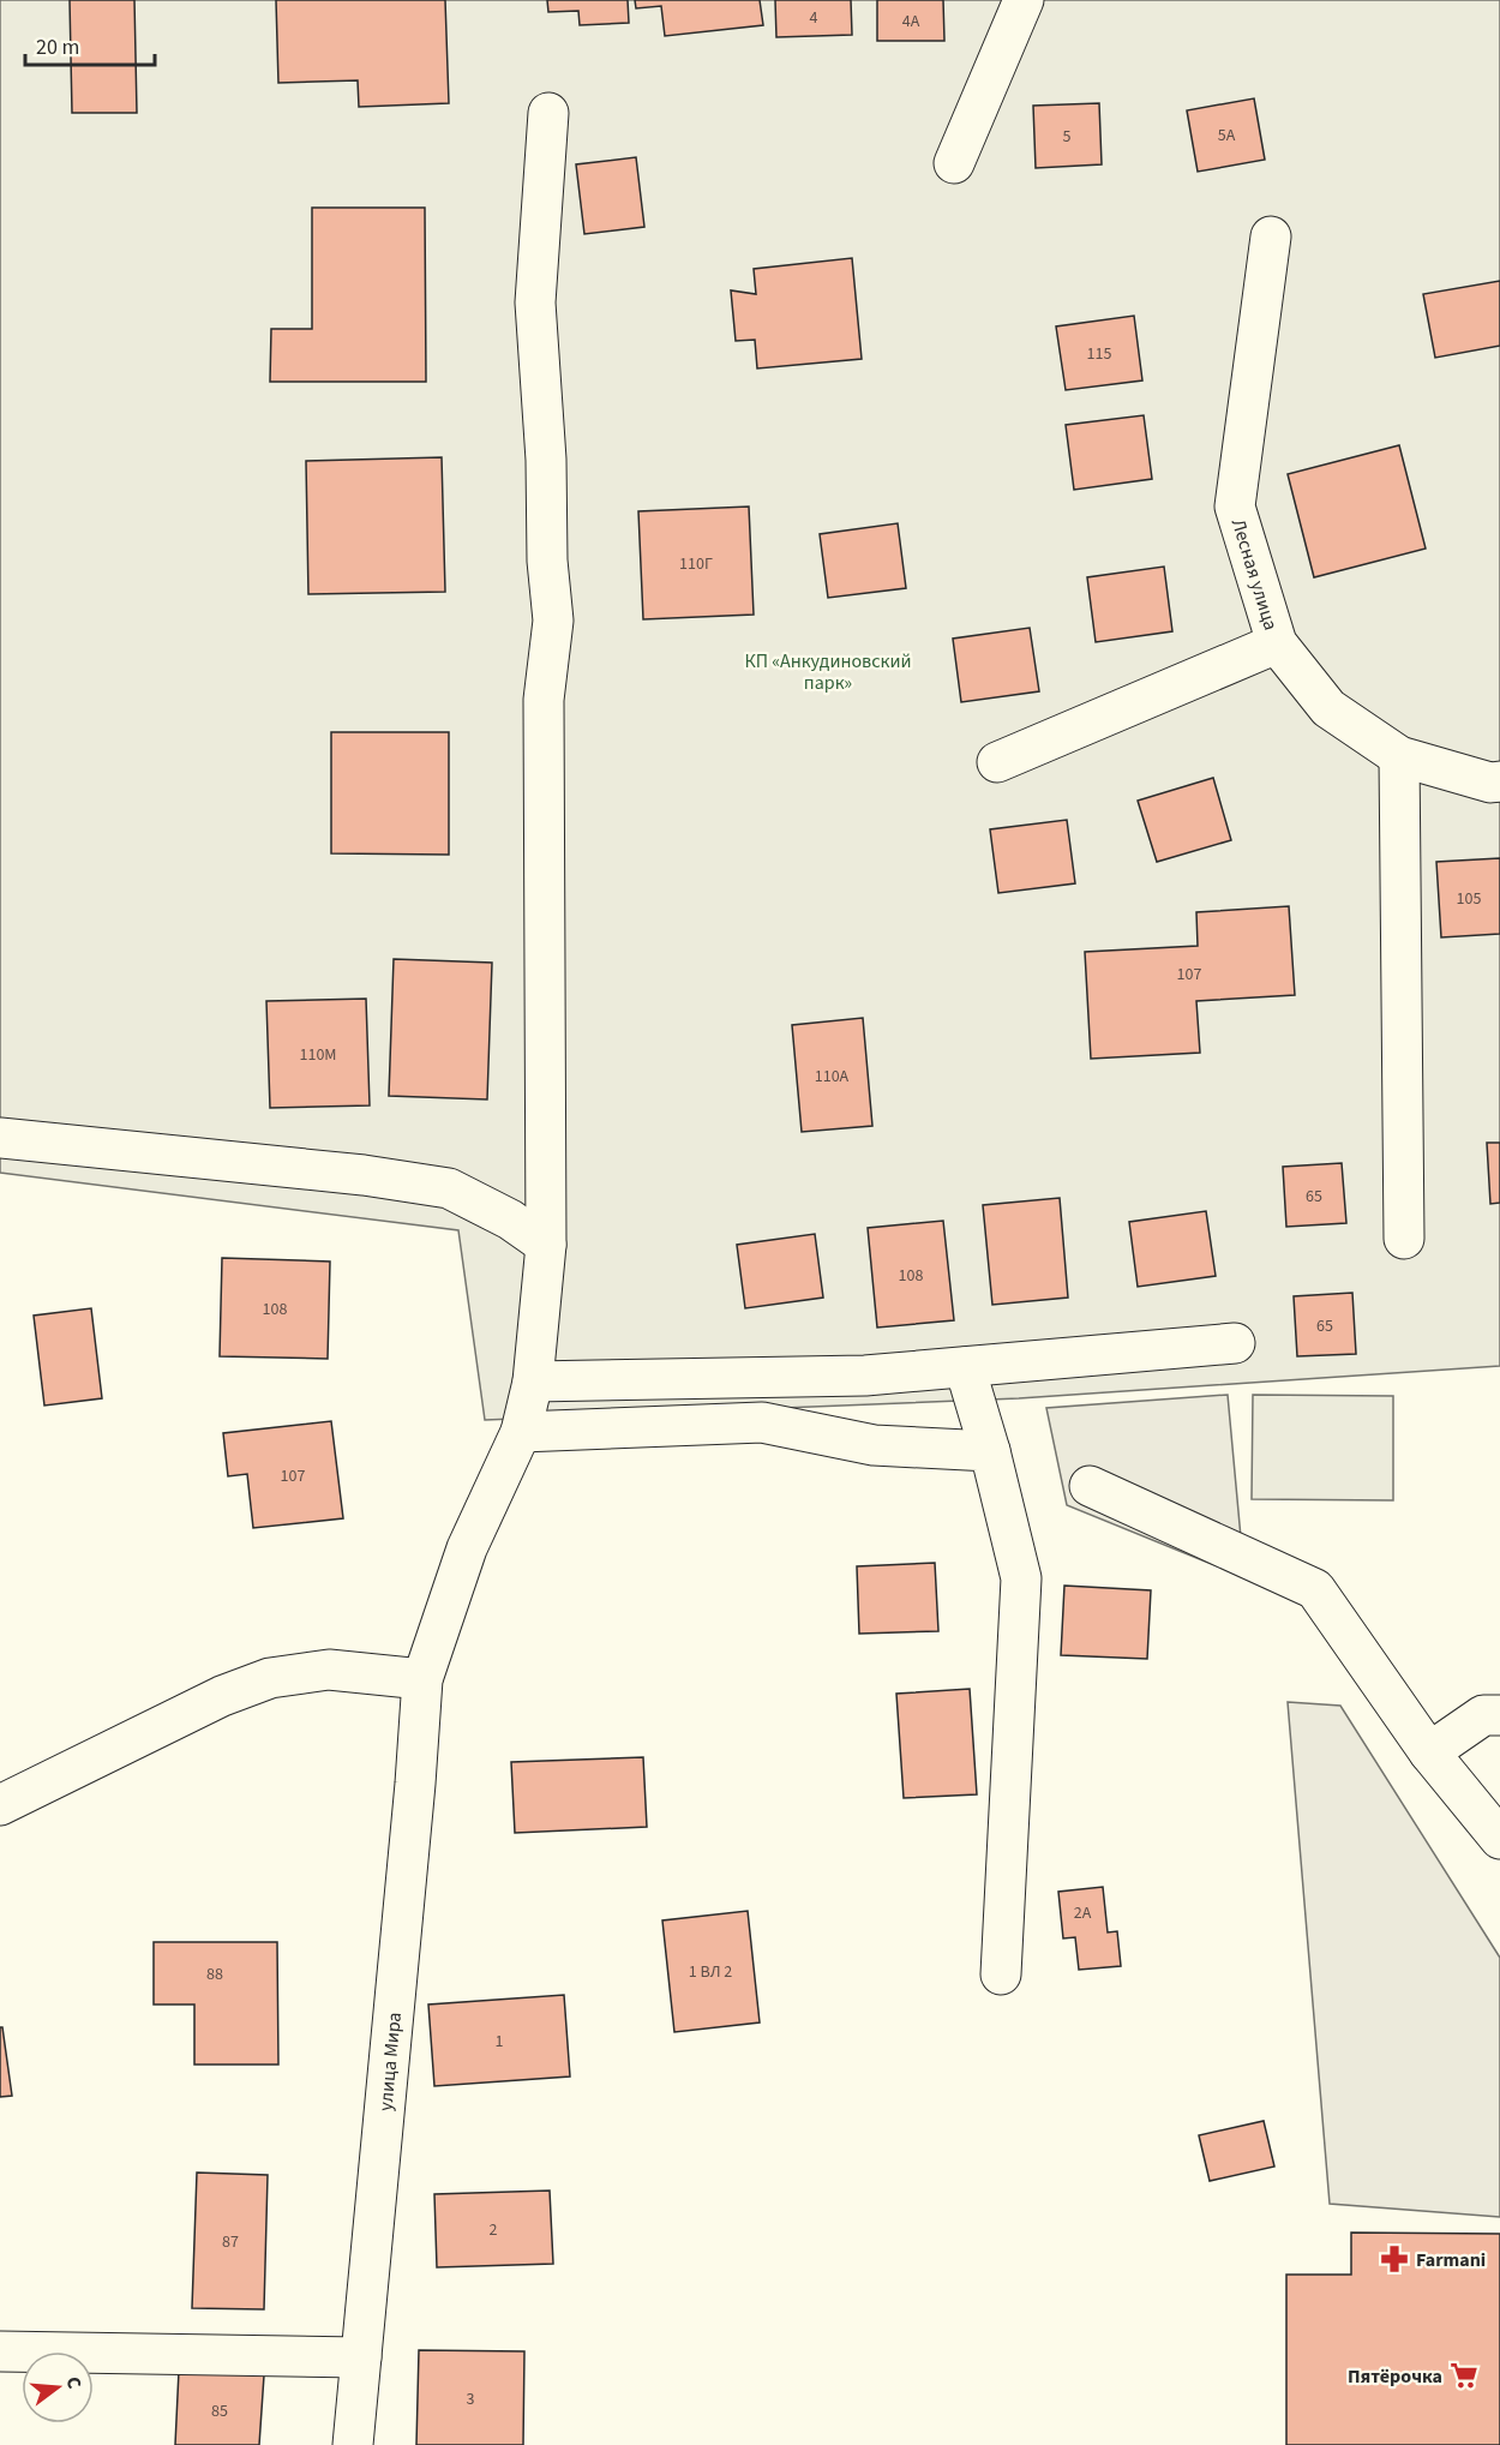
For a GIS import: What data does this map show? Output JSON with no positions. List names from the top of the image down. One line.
{"streets":{"street":["Лесная улица","улица Мира"]},"parks":["КП «Анкудиновский парк»"],"places":{"pharmacy":["Farmani"],"supermarket":["Пятёрочка"]},"house_numbers":["4","4А","5А","5","115","110Г","105","107","110М","110А","65","108","108","65","107","2А","1 ВЛ 2","88","1","2","87","3","85"],"scale_bar":"20 m","north":"right"}
